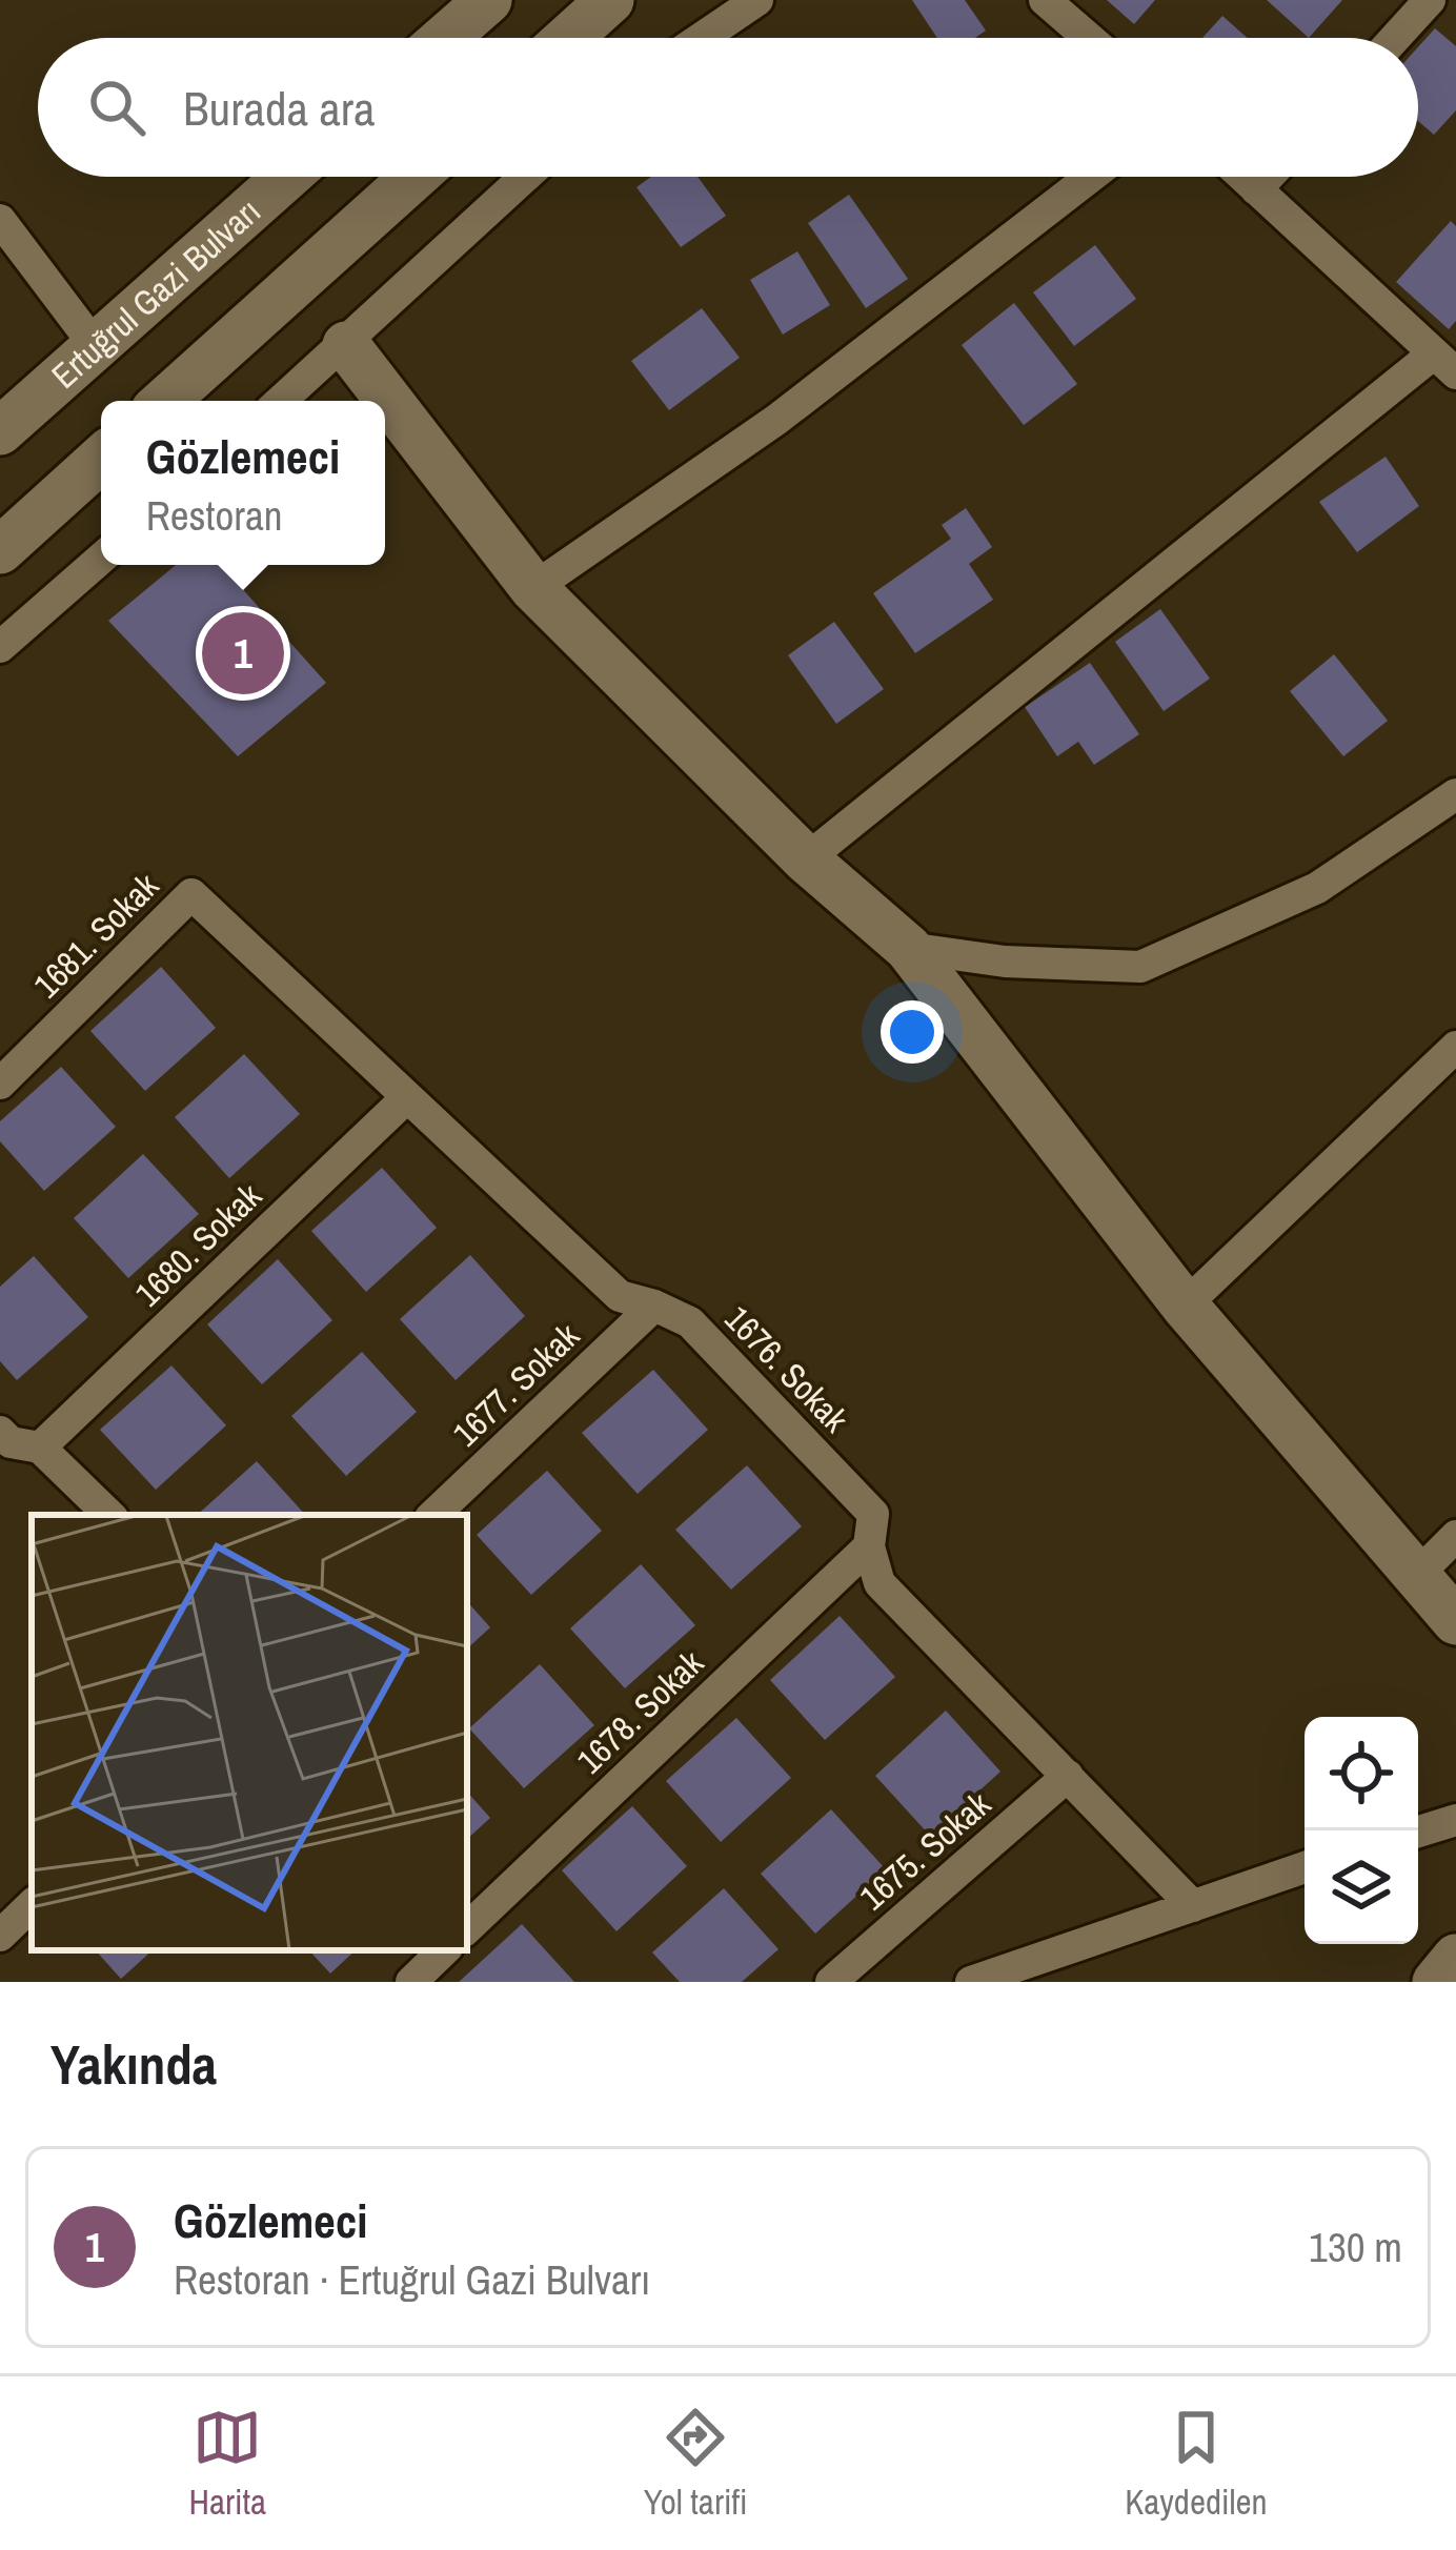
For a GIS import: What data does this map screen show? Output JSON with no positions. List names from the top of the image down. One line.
{"streets":{"street":["Ertuğrul Gazi Bulvarı","1681. Sokak","1680. Sokak","1676. Sokak","1677. Sokak","1678. Sokak","1675. Sokak"]},"crossings":[["1681. Sokak","1676. Sokak"],["1680. Sokak","1676. Sokak"],["1676. Sokak","1677. Sokak"],["1676. Sokak","1678. Sokak"],["1676. Sokak","1675. Sokak"]],"page":{"search":"Burada ara","popup":["Gözlemeci","Restoran"],"pins":"1","heading":"Yakında","list":[{"mark":"1","name":"Gözlemeci","note":"Restoran · Ertuğrul Gazi Bulvarı","value":"130 m"}],"nav":["Harita","Yol tarifi","Kaydedilen"]}}
